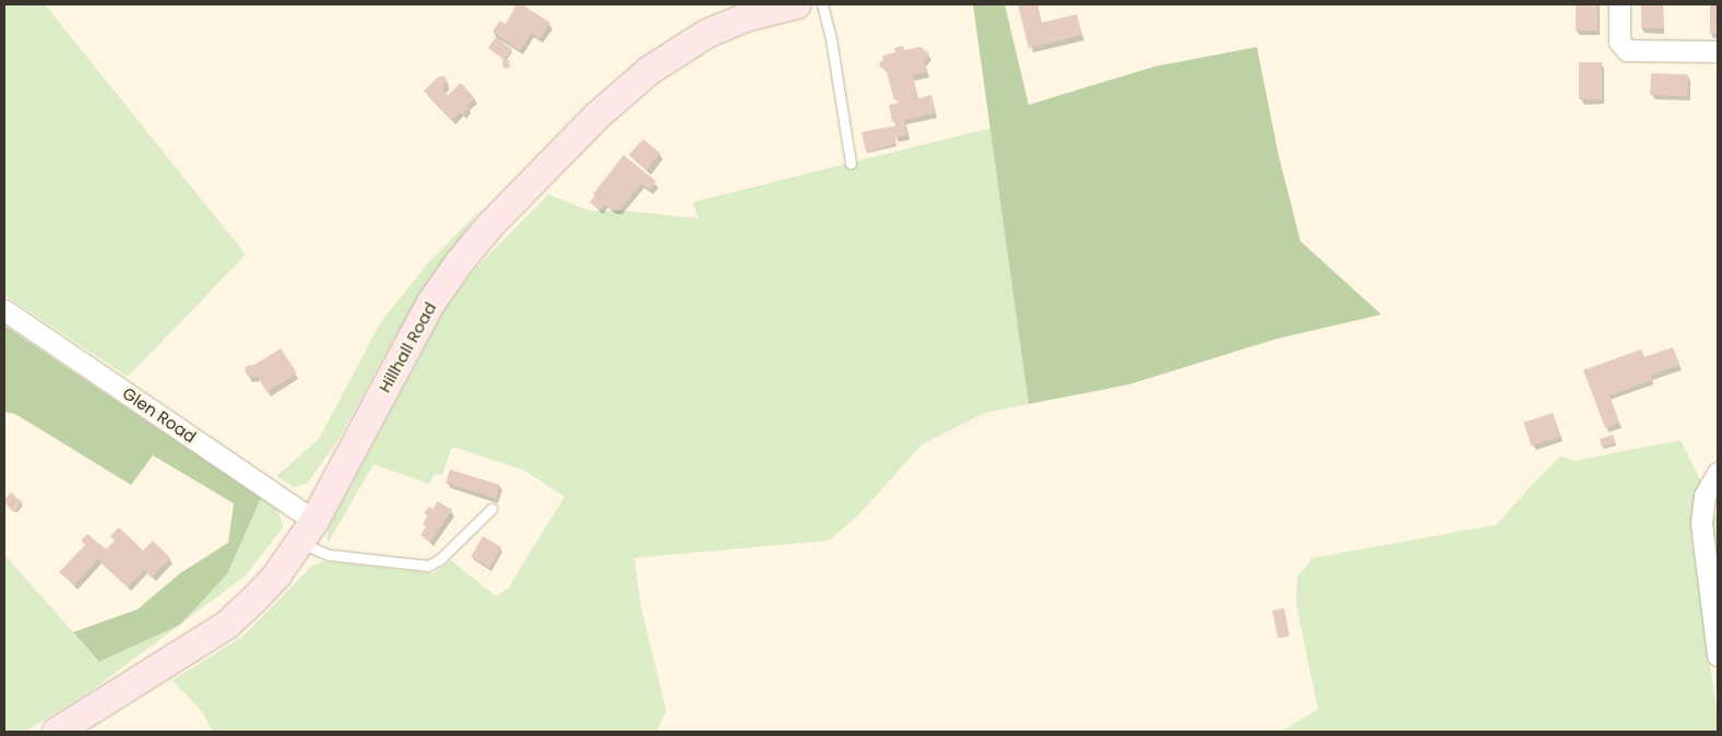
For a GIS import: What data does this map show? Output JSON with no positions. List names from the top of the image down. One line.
{"streets":{"main road":["Hillhall Road"],"street":["Glen Road"]},"crossings":[["Hillhall Road","Glen Road"]]}
